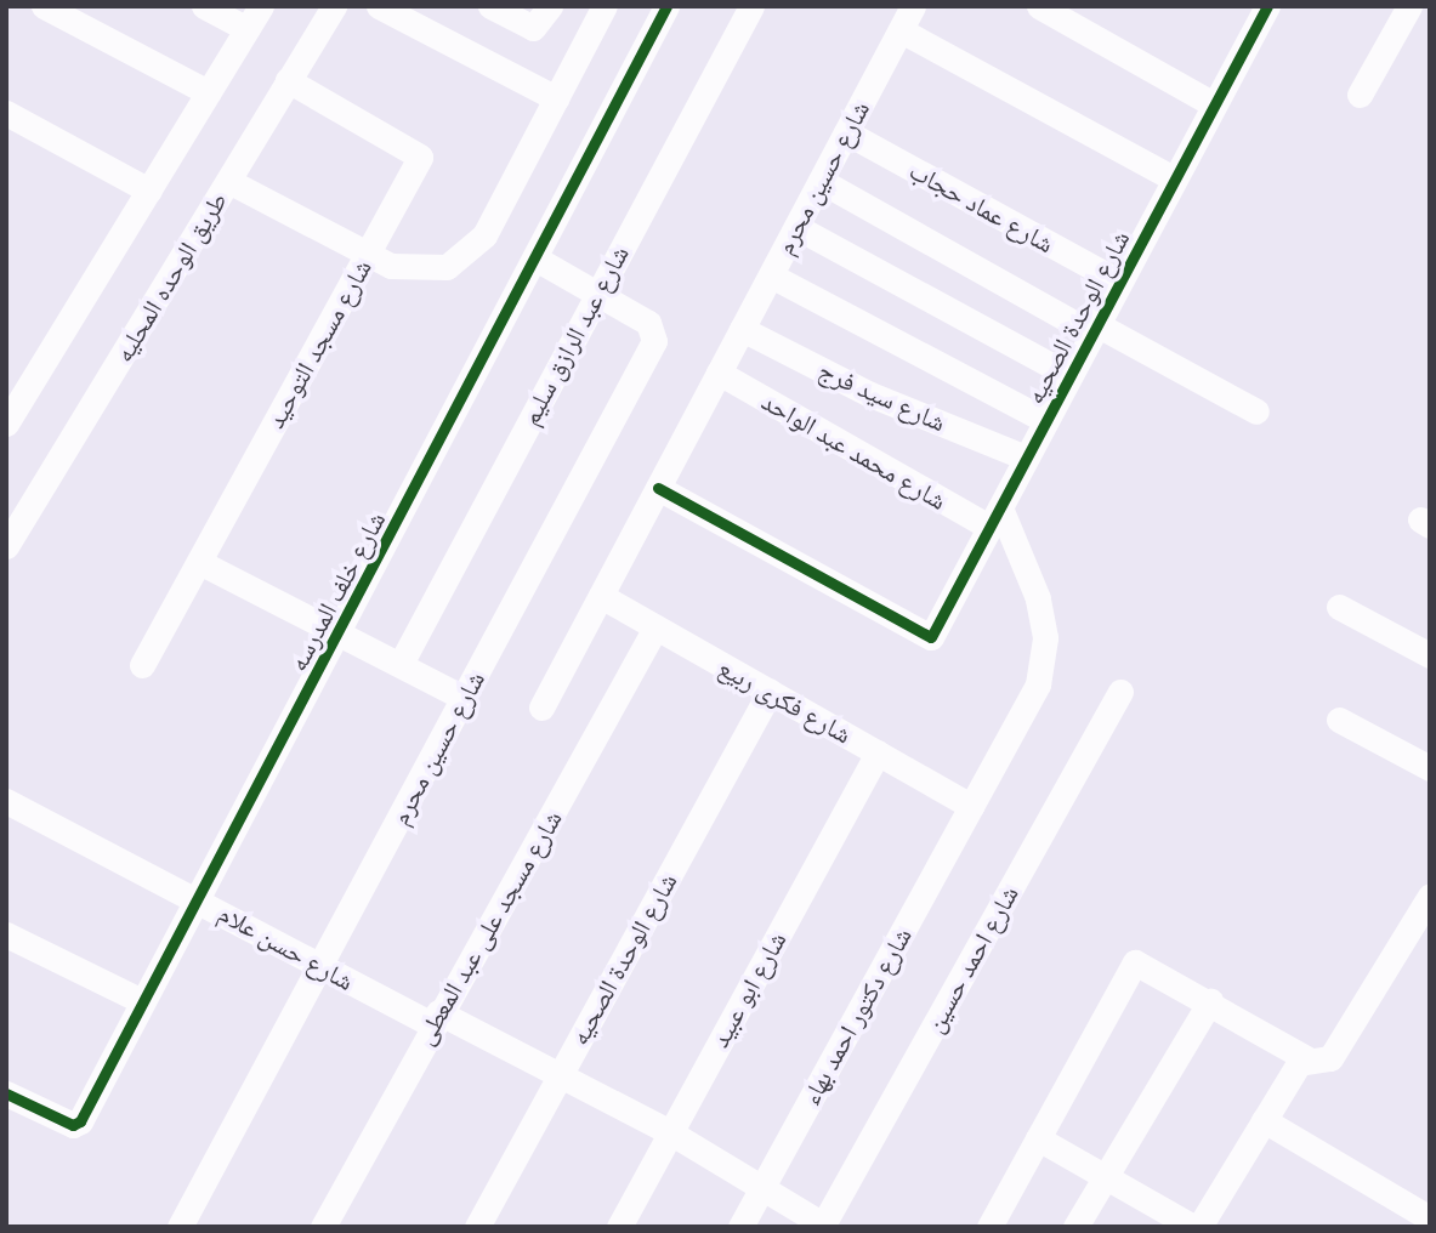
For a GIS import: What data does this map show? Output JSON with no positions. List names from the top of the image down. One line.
{"streets":{"street":["شارع حسين محرم","شارع عماد حجاب","طريق الوحده المحليه","شارع الوحدة الصحيه","شارع عبد الرازق سليم","شارع مسجد التوحيد","شارع سيد فرج","شارع محمد عبد الواحد","شارع خلف المدرسه","شارع فكرى ربيع","شارع مسجد على عبد المعطى","شارع حسن علام","شارع احمد حسين","شارع ابو عبيد","شارع دكتور احمد بهاء"]},"crossings":[["شارع حسين محرم","شارع عماد حجاب"],["شارع حسين محرم","شارع الوحدة الصحيه"],["شارع حسين محرم","شارع عبد الرازق سليم"],["شارع حسين محرم","شارع سيد فرج"],["شارع حسين محرم","شارع محمد عبد الواحد"],["شارع حسين محرم","شارع خلف المدرسه"],["شارع حسين محرم","شارع فكرى ربيع"],["شارع حسين محرم","شارع حسن علام"],["شارع عماد حجاب","شارع الوحدة الصحيه"],["طريق الوحده المحليه","شارع مسجد التوحيد"],["شارع الوحدة الصحيه","شارع سيد فرج"],["شارع الوحدة الصحيه","شارع محمد عبد الواحد"],["شارع الوحدة الصحيه","شارع فكرى ربيع"],["شارع الوحدة الصحيه","شارع حسن علام"],["شارع الوحدة الصحيه","شارع دكتور احمد بهاء"],["شارع محمد عبد الواحد","شارع دكتور احمد بهاء"],["شارع خلف المدرسه","شارع حسن علام"],["شارع فكرى ربيع","شارع مسجد على عبد المعطى"],["شارع فكرى ربيع","شارع ابو عبيد"],["شارع فكرى ربيع","شارع دكتور احمد بهاء"],["شارع مسجد على عبد المعطى","شارع حسن علام"],["شارع حسن علام","شارع احمد حسين"],["شارع حسن علام","شارع ابو عبيد"],["شارع حسن علام","شارع دكتور احمد بهاء"]]}
